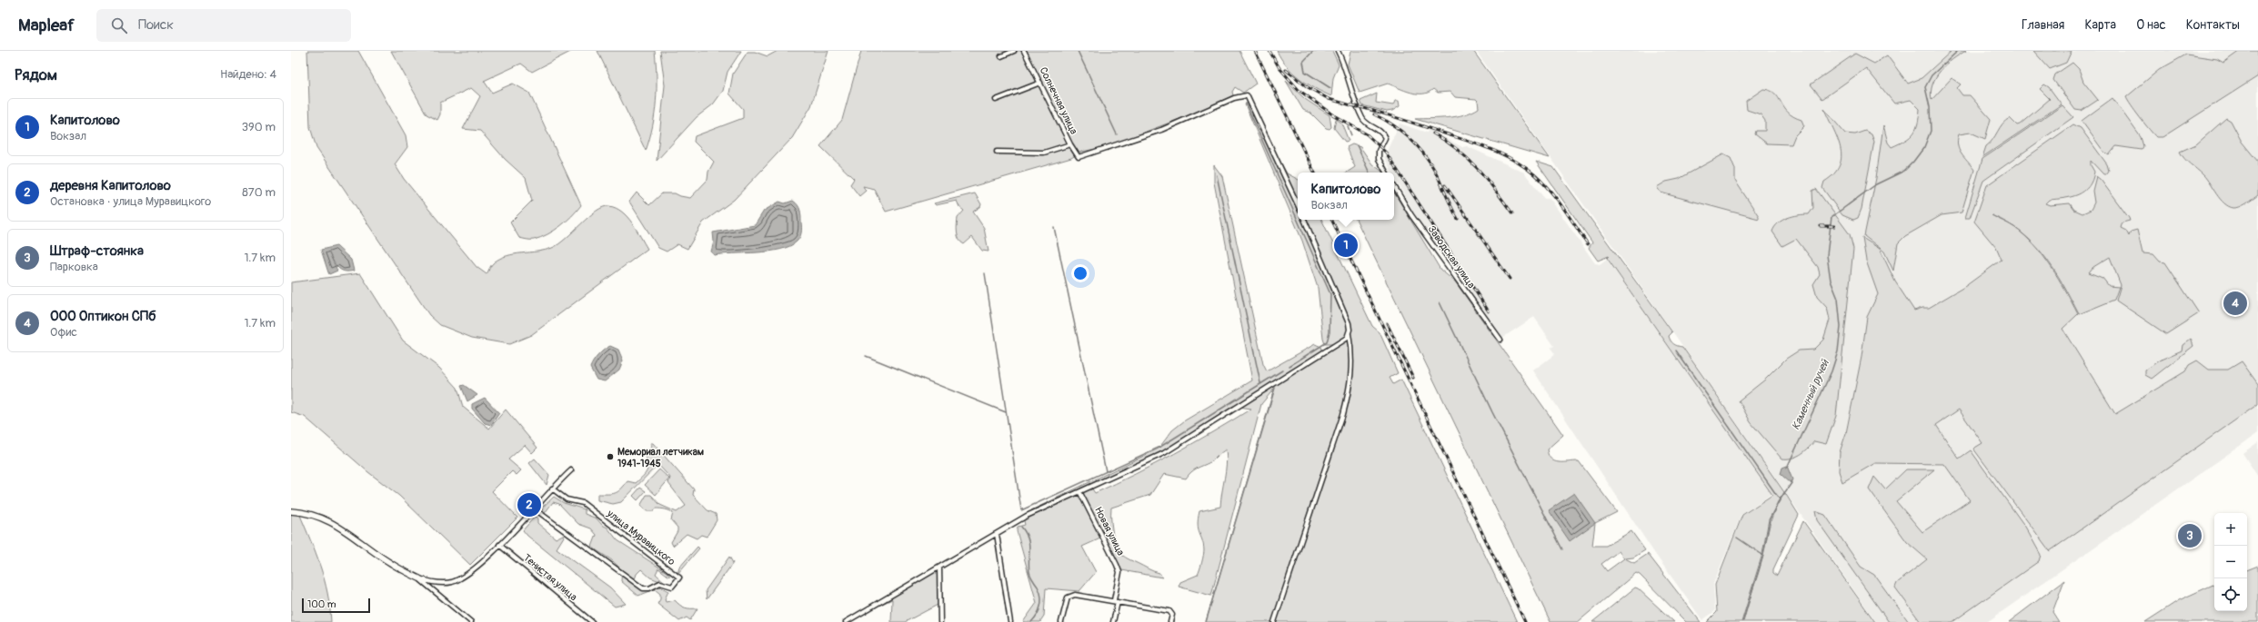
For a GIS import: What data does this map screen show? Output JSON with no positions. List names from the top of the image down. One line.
{"streets":{"street":["Солнечная улица","Заводская улица","Новая улица","улица Муравицкого","Тенистая улица"]},"water":["Каменный ручей"],"places":["Мемориал летчикам 1941-1945"],"scale_bar":"100 m","page":{"header":"Mapleaf","search":"Поиск","nav":["Главная","Карта","О нас","Контакты"],"heading":["Рядом","Найдено: 4"],"list":[{"mark":"1","name":"Капитолово","note":"Вокзал","value":"390 m"},{"mark":"2","name":"деревня Капитолово","note":"Остановка · улица Муравицкого","value":"870 m"},{"mark":"3","name":"Штраф-стоянка","note":"Парковка","value":"1.7 km"},{"mark":"4","name":"ООО Оптикон СПб","note":"Офис","value":"1.7 km"}],"popup":["Капитолово","Вокзал"],"pins":["1","4","2","3"],"map_buttons":["+","−"],"scale":"100 m"}}
